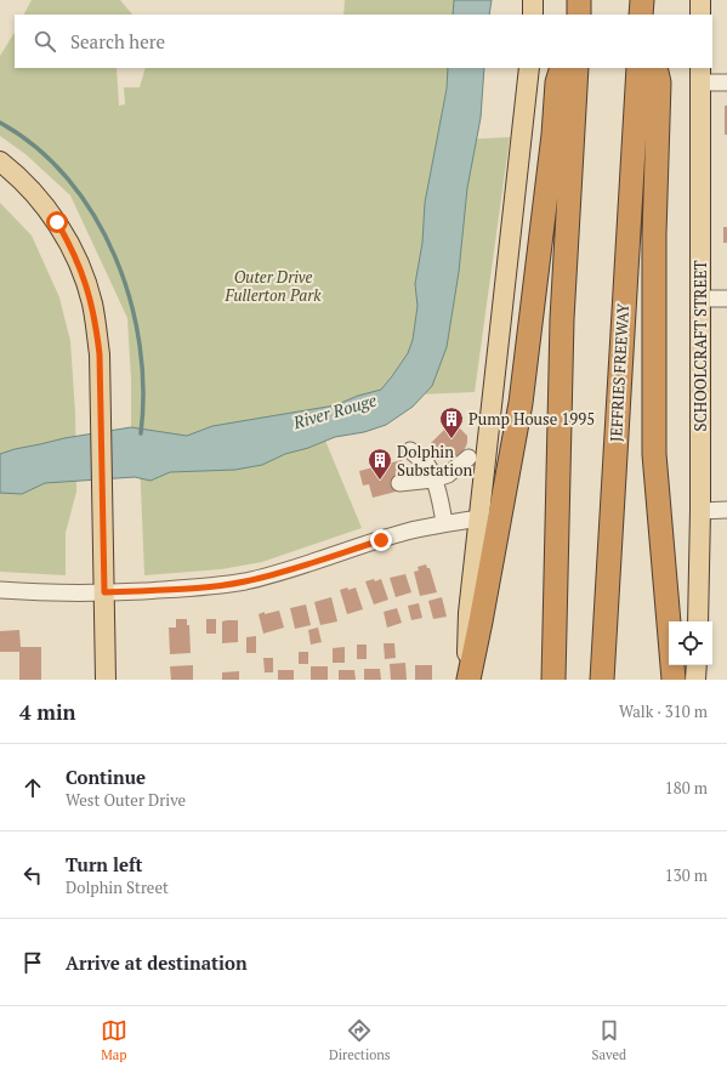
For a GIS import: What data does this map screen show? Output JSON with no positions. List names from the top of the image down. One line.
{"streets":{"highway":["JEFFRIES FREEWAY"],"main road":["SCHOOLCRAFT STREET"]},"water":["River Rouge"],"parks":["Outer Drive Fullerton Park"],"places":{"building":["Pump House 1995","Dolphin Substation"]},"page":{"search":"Search here","heading":["4 min","Walk · 310 m"],"list":[["Continue","West Outer Drive","180 m"],["Turn left","Dolphin Street","130 m"],"Arrive at destination"],"nav":["Map","Directions","Saved"]}}
